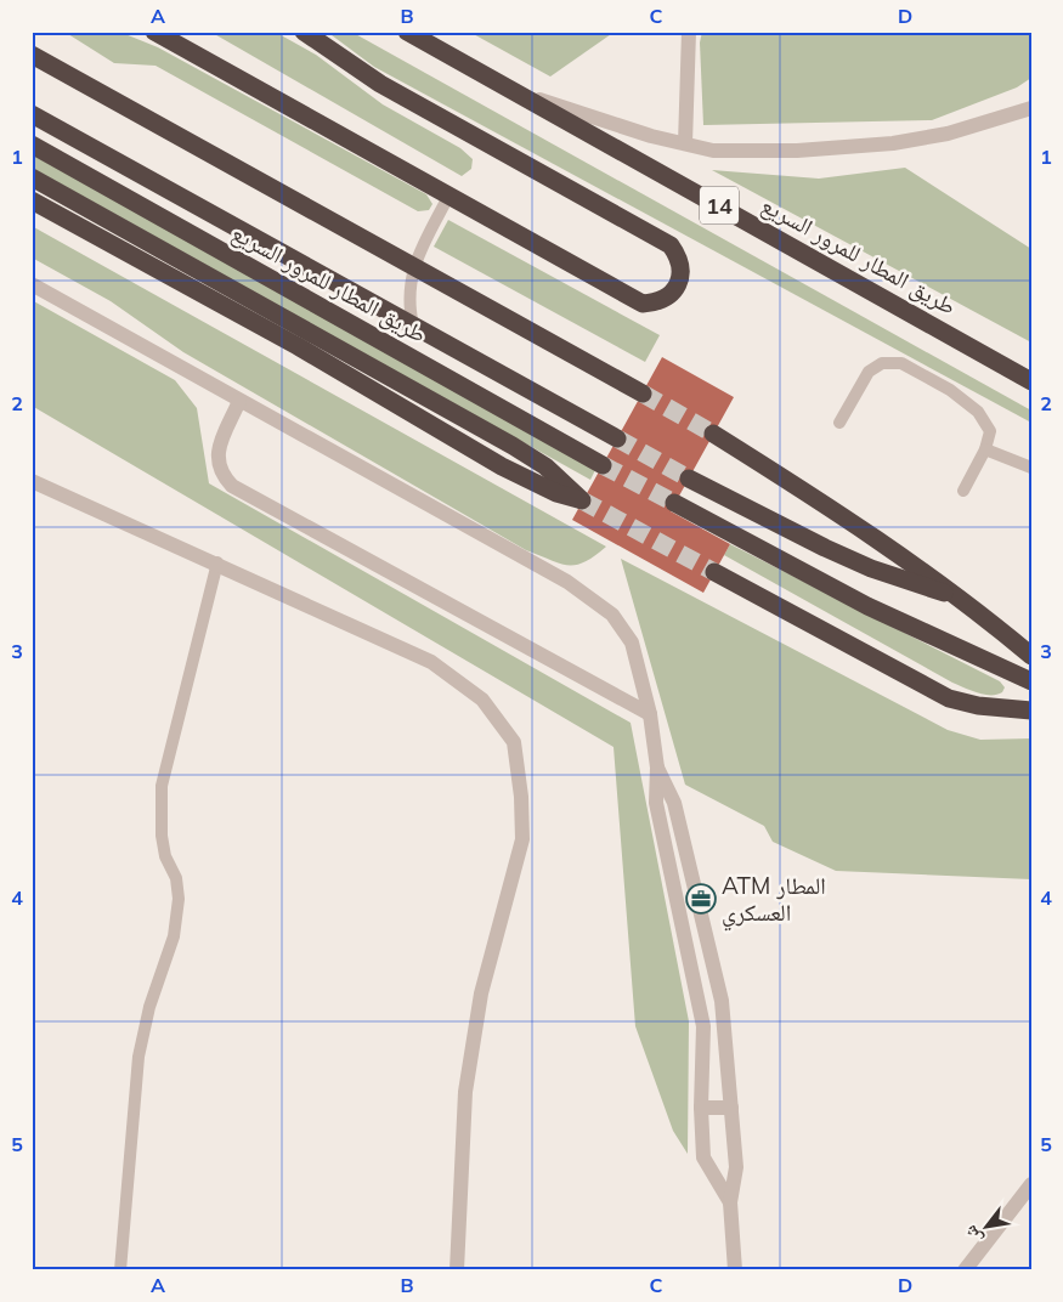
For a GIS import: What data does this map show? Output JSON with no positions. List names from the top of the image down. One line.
{"streets":{"highway":["14","طريق المطار للمرور السريع"]},"places":{"office":["ATM المطار العسكري"]},"north":"bottom left","grid":{"columns":["A","B","C","D"],"rows":["1","2","3","4","5"]}}
